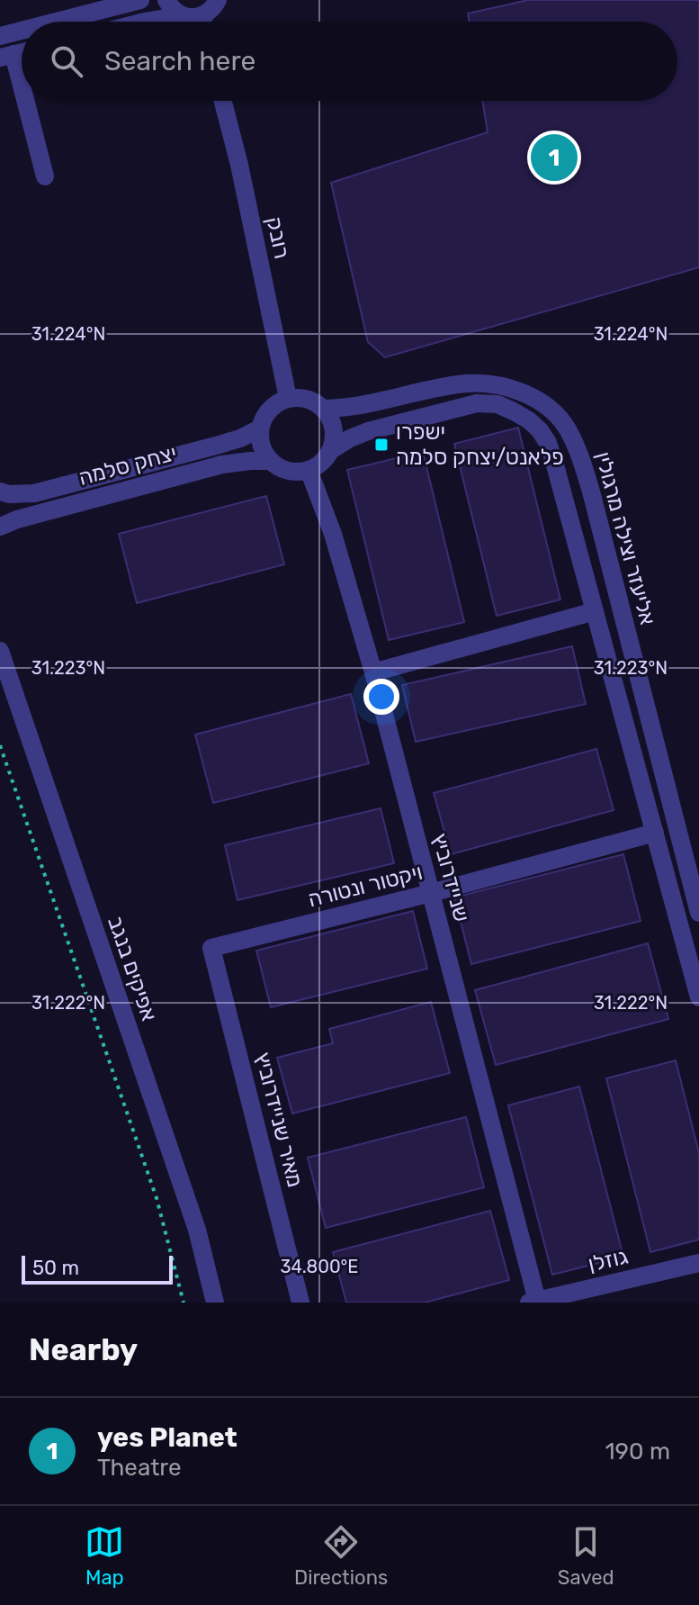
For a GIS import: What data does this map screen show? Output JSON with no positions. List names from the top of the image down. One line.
{"streets":{"street":["רובק","יצחק סלמה","אליעזר וצילה מרגולין","שניידרוביץ","ויקטור ונטורה","אפיקים בנגב","מאיר שניידרוביץ","גוזלן"]},"crossings":[["רובק","יצחק סלמה"],["רובק","אליעזר וצילה מרגולין"],["רובק","שניידרוביץ"],["יצחק סלמה","אליעזר וצילה מרגולין"],["יצחק סלמה","שניידרוביץ"],["אליעזר וצילה מרגולין","שניידרוביץ"],["שניידרוביץ","ויקטור ונטורה"],["שניידרוביץ","גוזלן"],["ויקטור ונטורה","מאיר שניידרוביץ"]],"places":{"transit":["ישפרו פלאנט/יצחק סלמה"]},"scale_bar":"50 m","page":{"search":"Search here","pins":"1","scale":"50 m","heading":"Nearby","list":[{"mark":"1","name":"yes Planet","note":"Theatre","value":"190 m"}],"nav":["Map","Directions","Saved"]},"coordinates":["31.224°N","31.223°N","31.222°N","34.800°E"]}
